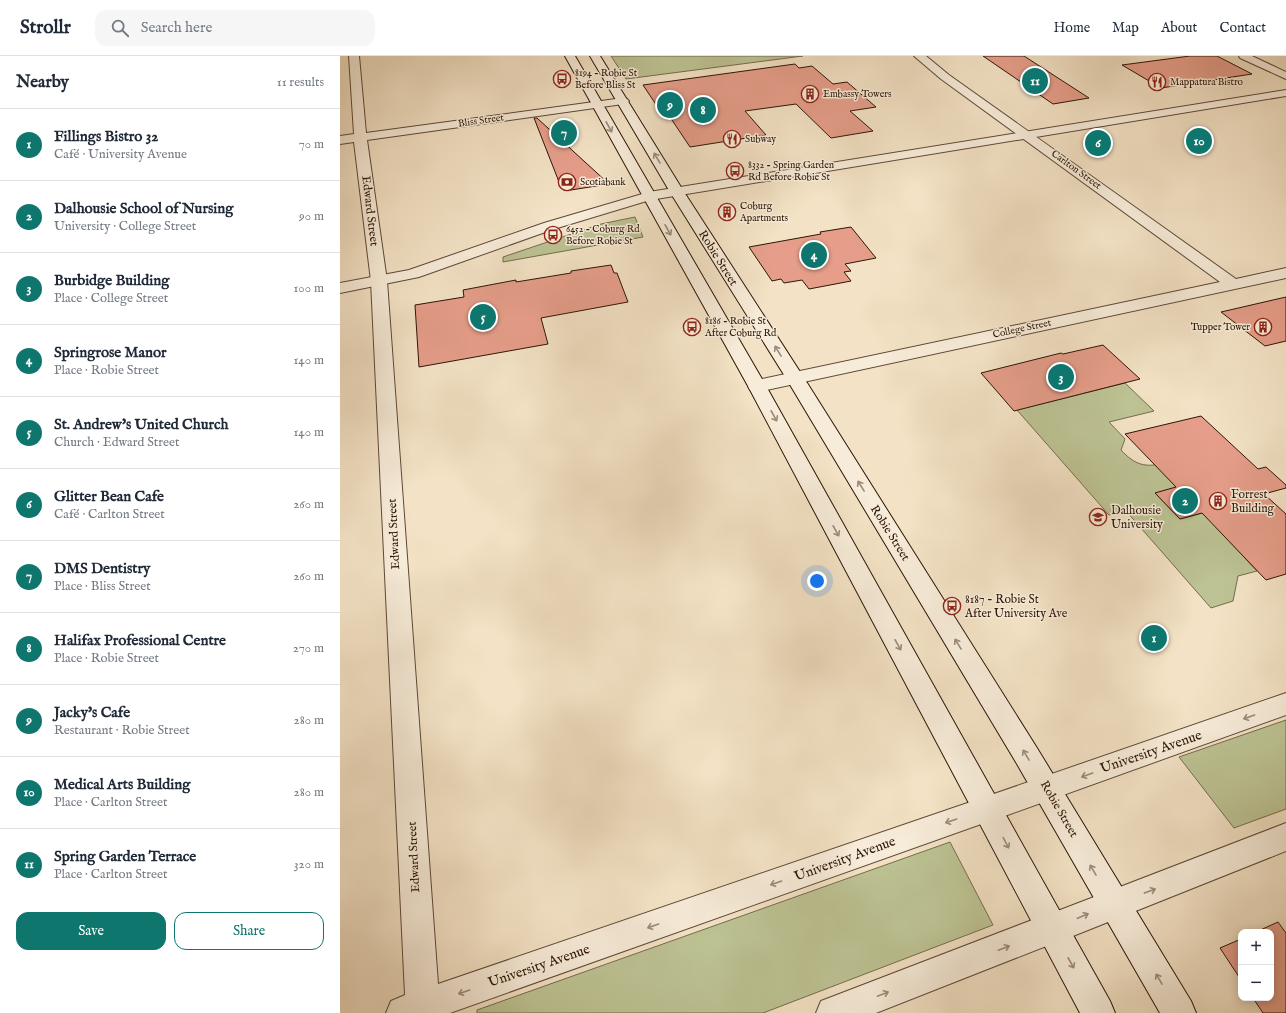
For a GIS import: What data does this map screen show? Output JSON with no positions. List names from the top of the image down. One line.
{"streets":{"street":["Bliss Street","Carlton Street","Edward Street","Robie Street","College Street","University Avenue"]},"crossings":[["Bliss Street","Edward Street"],["Bliss Street","Robie Street"],["Carlton Street","College Street"],["Edward Street","University Avenue"],["Robie Street","College Street"],["Robie Street","University Avenue"]],"places":{"bus stop":["8194 - Robie St Before Bliss St","8332 - Spring Garden Rd Before Robie St","6452 - Coburg Rd Before Robie St","8186 - Robie St After Coburg Rd","8187 - Robie St After University Ave"],"restaurant":["Mappatura Bistro","Subway"],"building":["Embassy Towers","Coburg Apartments","Tupper Tower","Forrest Building"],"bank":["Scotiabank"],"school or university":["Dalhousie University"]},"page":{"header":"Strollr","search":"Search here","nav":["Home","Map","About","Contact"],"heading":["Nearby","11 results"],"pins":["11","9","8","7","10","6","4","5","3","2","1"],"list":[{"mark":"1","name":"Fillings Bistro 32","note":"Café · University Avenue","value":"70 m"},{"mark":"2","name":"Dalhousie School of Nursing","note":"University · College Street","value":"90 m"},{"mark":"3","name":"Burbidge Building","note":"Place · College Street","value":"100 m"},{"mark":"4","name":"Springrose Manor","note":"Place · Robie Street","value":"140 m"},{"mark":"5","name":"St. Andrew's United Church","note":"Church · Edward Street","value":"140 m"},{"mark":"6","name":"Glitter Bean Cafe","note":"Café · Carlton Street","value":"260 m"},{"mark":"7","name":"DMS Dentistry","note":"Place · Bliss Street","value":"260 m"},{"mark":"8","name":"Halifax Professional Centre","note":"Place · Robie Street","value":"270 m"},{"mark":"9","name":"Jacky's Cafe","note":"Restaurant · Robie Street","value":"280 m"},{"mark":"10","name":"Medical Arts Building","note":"Place · Carlton Street","value":"280 m"},{"mark":"11","name":"Spring Garden Terrace","note":"Place · Carlton Street","value":"320 m"}],"buttons":["Save","Share"],"map_buttons":["+","−"]}}
